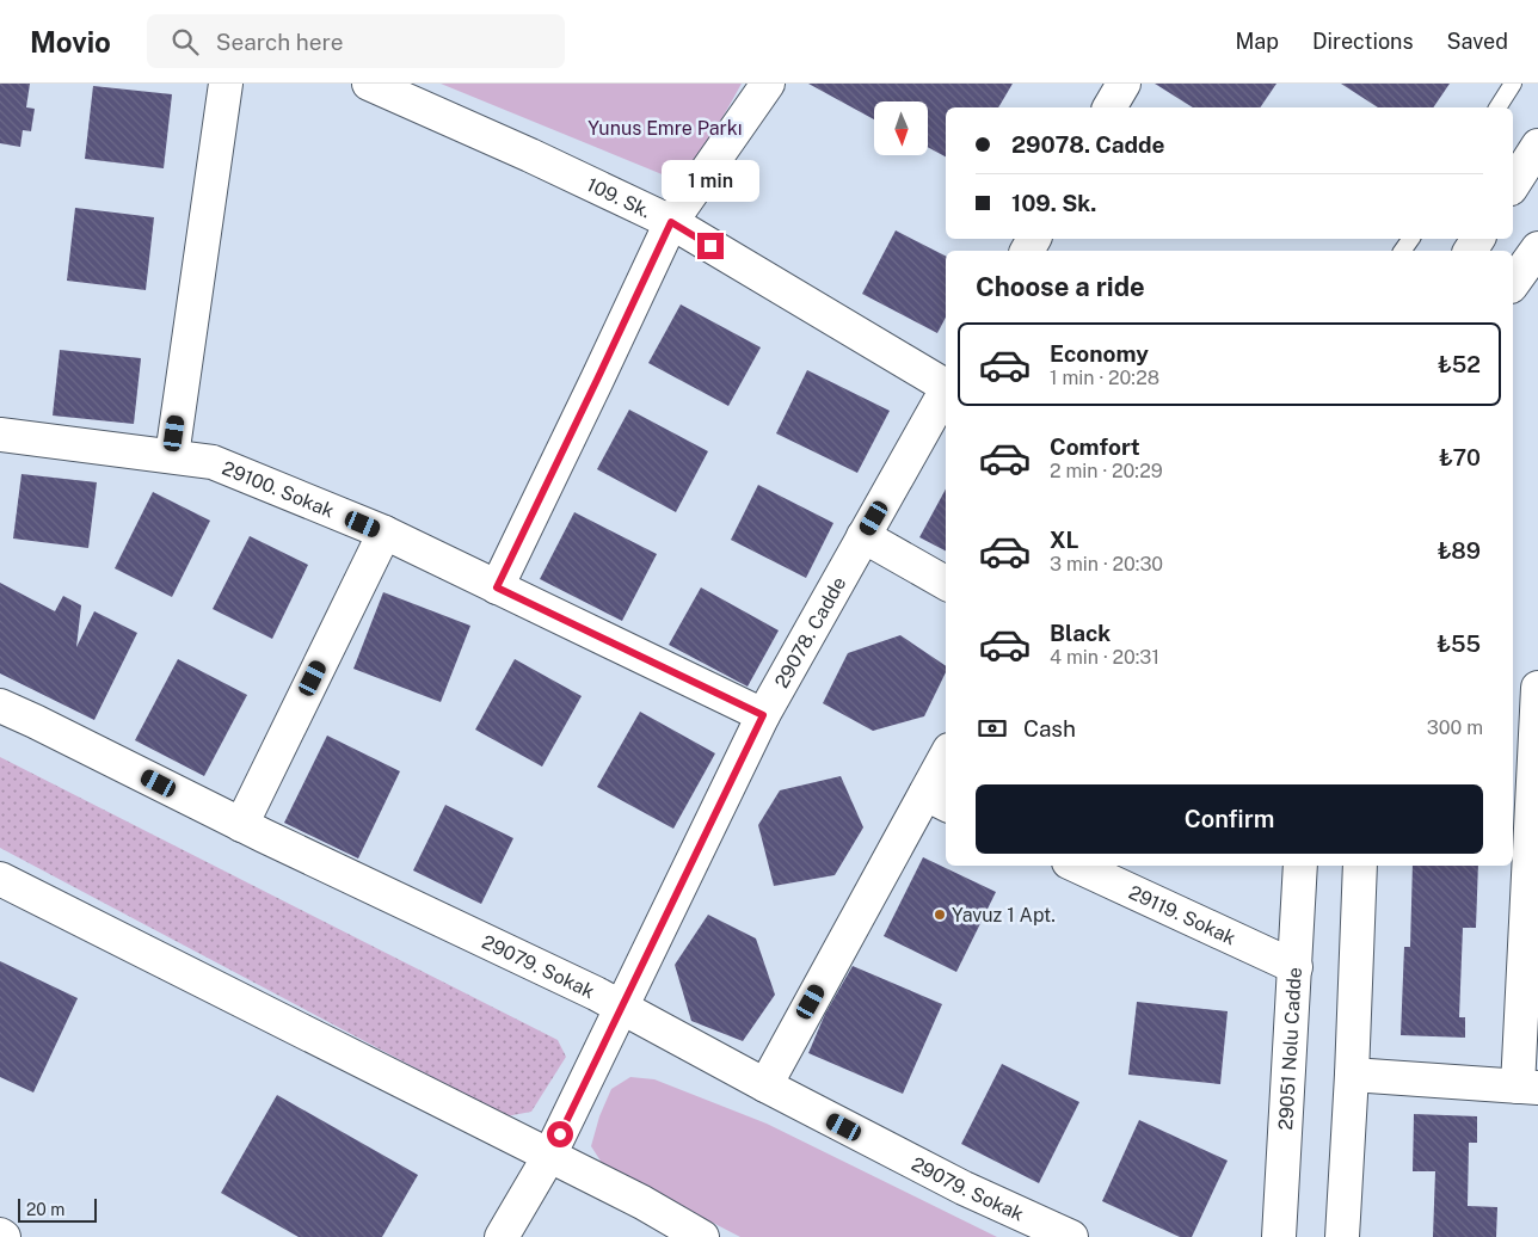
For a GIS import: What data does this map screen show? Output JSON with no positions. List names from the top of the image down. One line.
{"streets":{"street":["109. Sk.","29100. Sokak","29078. Cadde","29119. Sokak","29079. Sokak","29051 Nolu Cadde"]},"crossings":[["29100. Sokak","29078. Cadde"],["29078. Cadde","29079. Sokak"],["29119. Sokak","29051 Nolu Cadde"]],"parks":["Yunus Emre Parkı"],"places":["Yavuz 1 Apt."],"scale_bar":"20 m","north":"bottom","page":{"header":"Movio","search":"Search here","nav":["Map","Directions","Saved"],"banner":["29078. Cadde","109. Sk."],"bubble":"1 min","heading":"Choose a ride","list":[{"name":"Economy","note":"1 min · 20:28","value":"₺52"},{"name":"Comfort","note":"2 min · 20:29","value":"₺70"},{"name":"XL","note":"3 min · 20:30","value":"₺89"},{"name":"Black","note":"4 min · 20:31","value":"₺55"}],"pay":["Cash","300 m"],"buttons":"Confirm","scale":"20 m"}}
